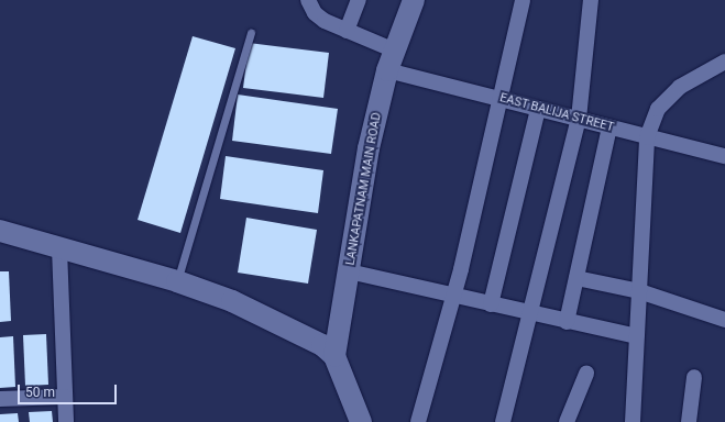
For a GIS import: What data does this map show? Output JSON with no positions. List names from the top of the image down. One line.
{"streets":{"street":["EAST BALIJA STREET","LANKAPATNAM MAIN ROAD"]},"crossings":[["EAST BALIJA STREET","LANKAPATNAM MAIN ROAD"]],"scale_bar":"50 m"}
